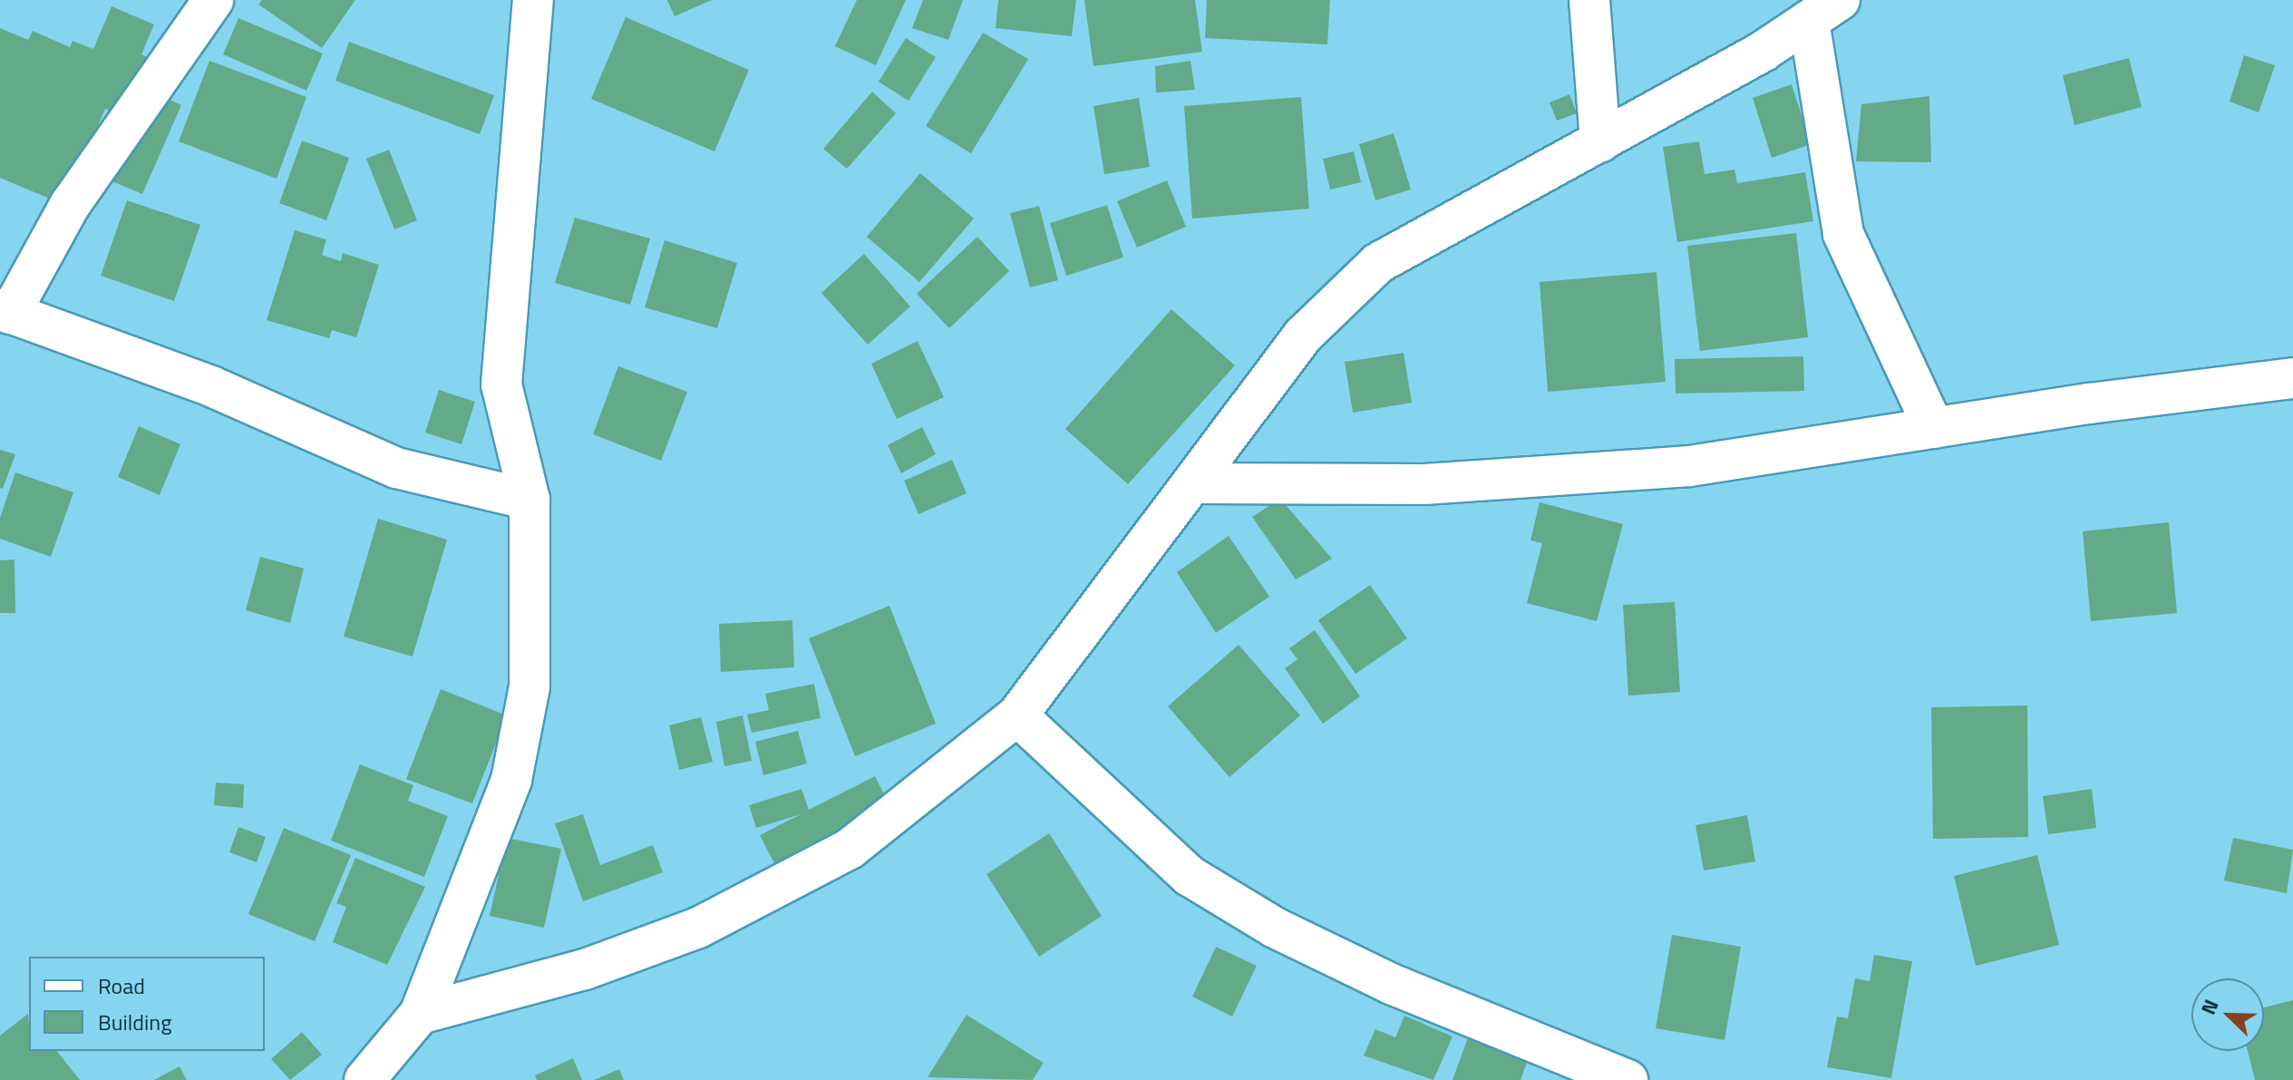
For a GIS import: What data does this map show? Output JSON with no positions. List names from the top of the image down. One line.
{"legend":["Road","Building"],"north":"top left"}
